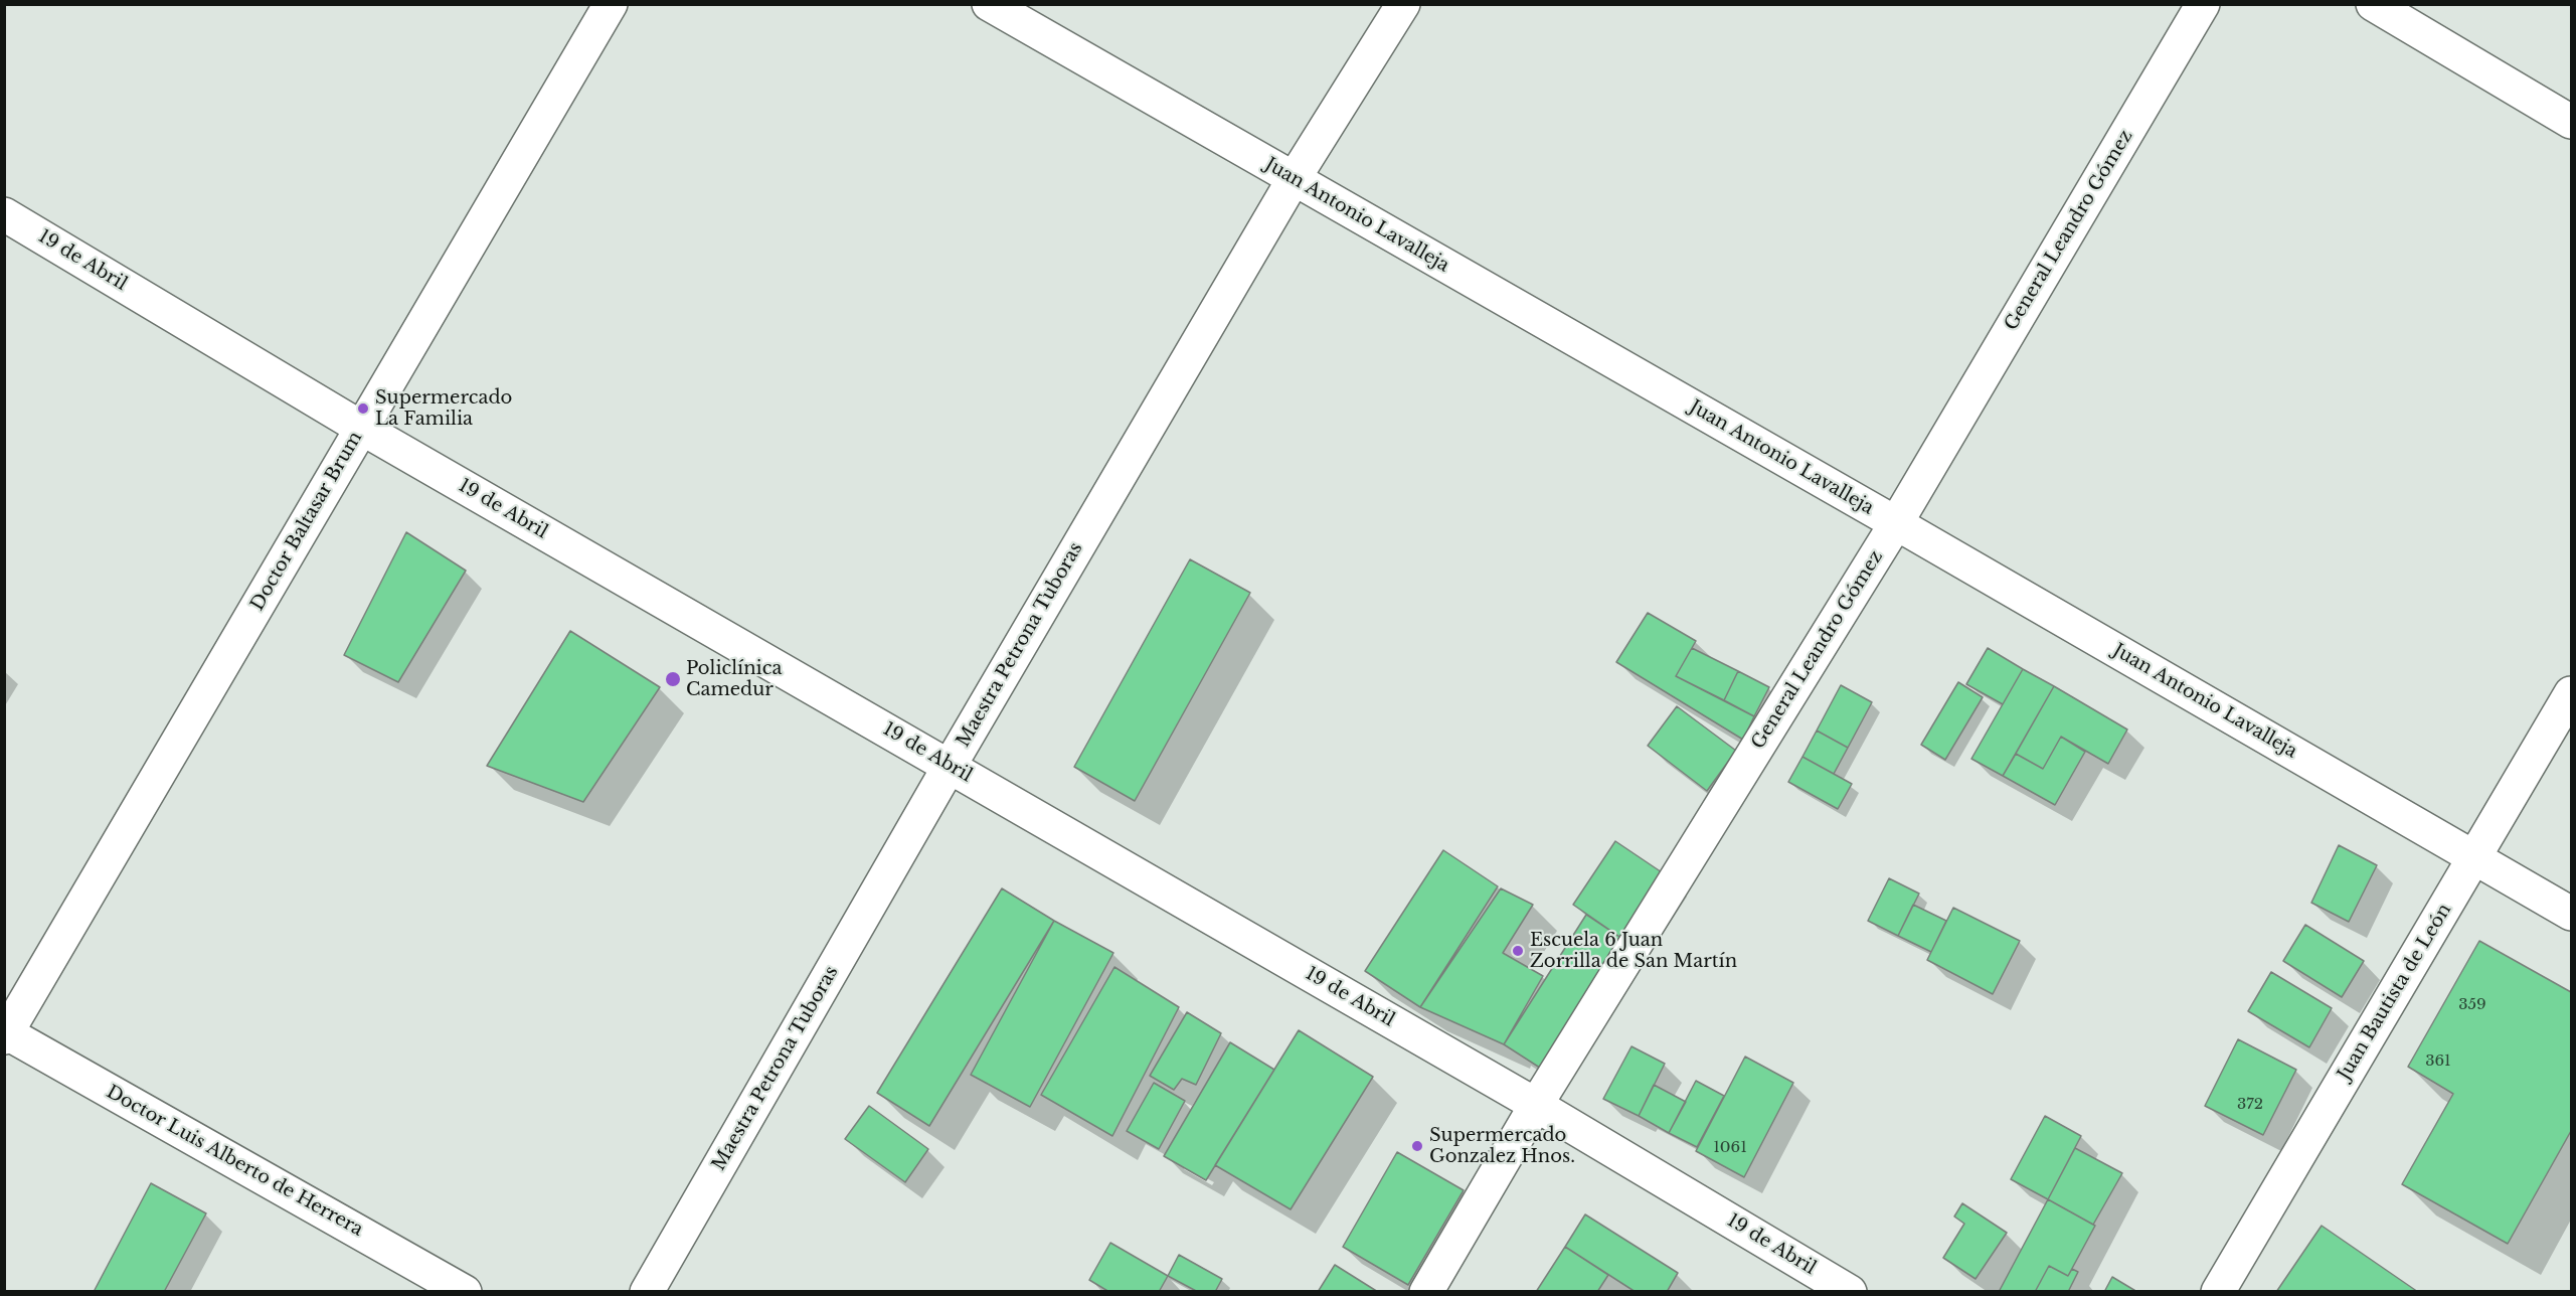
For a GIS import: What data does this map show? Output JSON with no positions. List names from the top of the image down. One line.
{"streets":{"street":["Juan Antonio Lavalleja","General Leandro Gómez","19 de Abril","Doctor Baltasar Brum","Maestra Petrona Tuboras","Juan Bautista de León","Doctor Luis Alberto de Herrera"]},"crossings":[["Juan Antonio Lavalleja","General Leandro Gómez"],["Juan Antonio Lavalleja","Maestra Petrona Tuboras"],["Juan Antonio Lavalleja","Juan Bautista de León"],["General Leandro Gómez","19 de Abril"],["19 de Abril","Doctor Baltasar Brum"],["19 de Abril","Maestra Petrona Tuboras"],["Doctor Baltasar Brum","Doctor Luis Alberto de Herrera"]],"places":["Supermercado La Familia","Policlínica Camedur","Escuela 6 Juan Zorrilla de San Martín","Supermercado Gonzalez Hnos."],"house_numbers":["359","361","372","1061"]}
